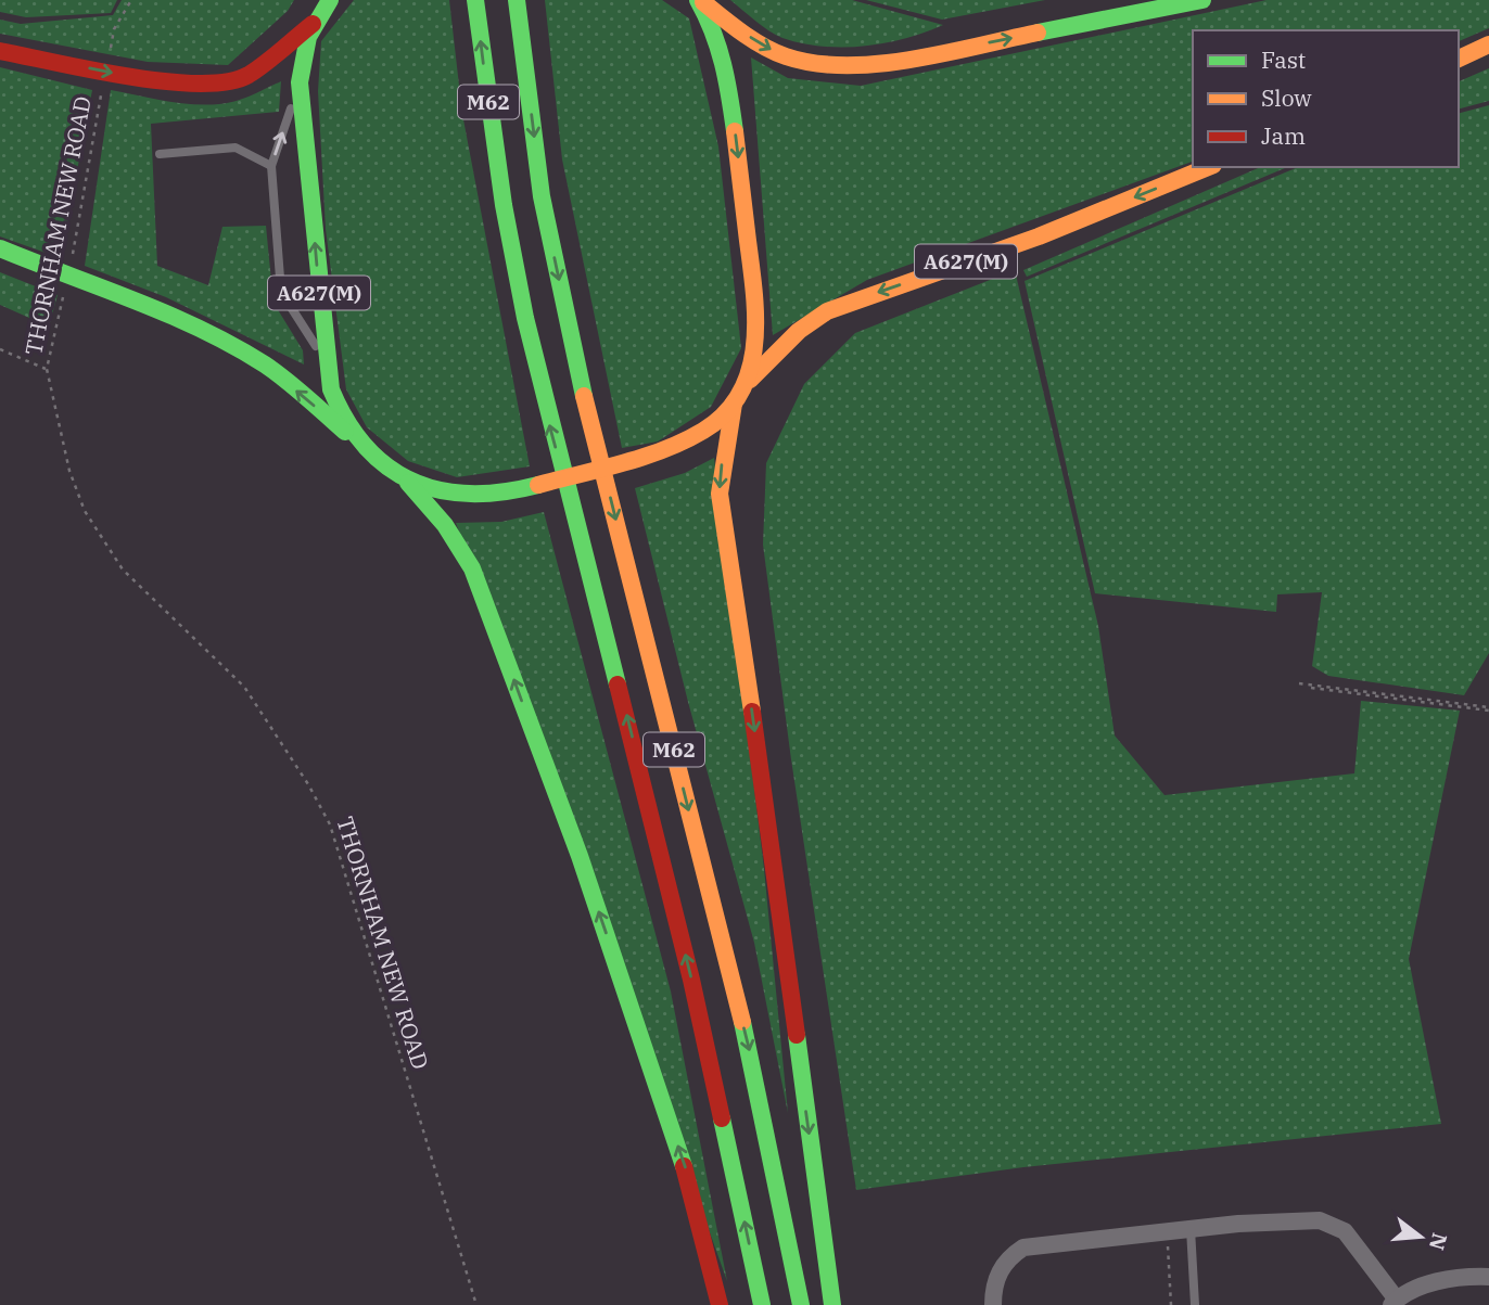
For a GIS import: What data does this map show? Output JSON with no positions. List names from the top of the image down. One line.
{"streets":{"highway":["M62","A627(M)"],"path":["THORNHAM NEW ROAD"]},"legend":["Fast","Slow","Jam"],"north":"right"}
